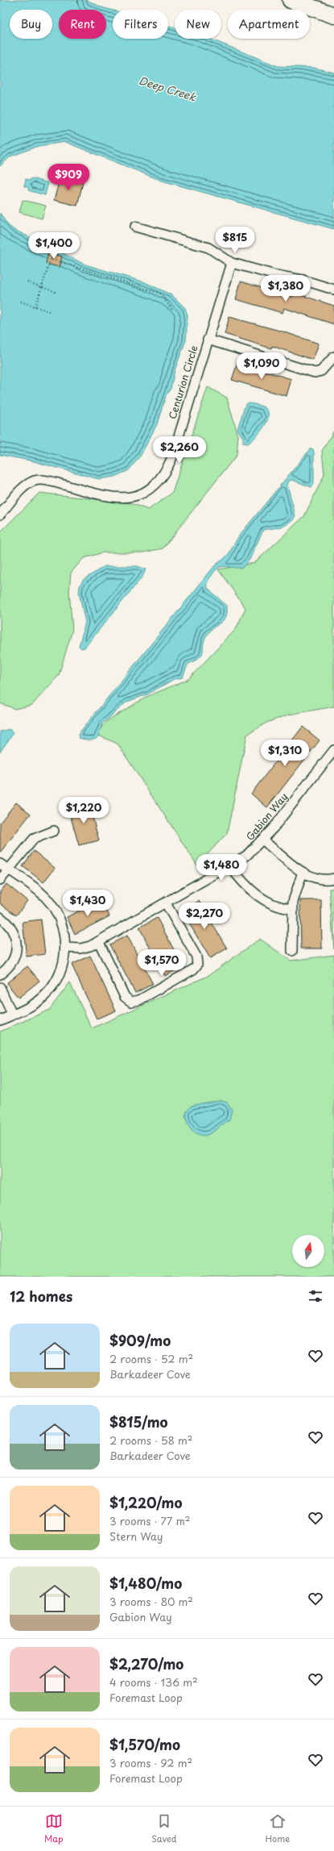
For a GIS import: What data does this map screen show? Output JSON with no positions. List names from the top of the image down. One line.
{"streets":{"street":["Centurion Circle","Gabion Way"]},"water":["Deep Creek"],"north":"top","page":{"chip":["Buy","Rent","Filters","New","Apartment"],"price":["$909","$815","$1,400","$1,380","$1,090","$2,260","$1,310","$1,220","$1,480","$1,430","$2,270","$1,570"],"heading":"12 homes","list":[{"name":"$909/mo","note":"2 rooms · 52 m² · Barkadeer Cove"},{"name":"$815/mo","note":"2 rooms · 58 m² · Barkadeer Cove"},{"name":"$1,220/mo","note":"3 rooms · 77 m² · Stern Way"},{"name":"$1,480/mo","note":"3 rooms · 80 m² · Gabion Way"},{"name":"$2,270/mo","note":"4 rooms · 136 m² · Foremast Loop"},{"name":"$1,570/mo","note":"3 rooms · 92 m² · Foremast Loop"}],"tabs":["Map","Saved","Home"]}}
